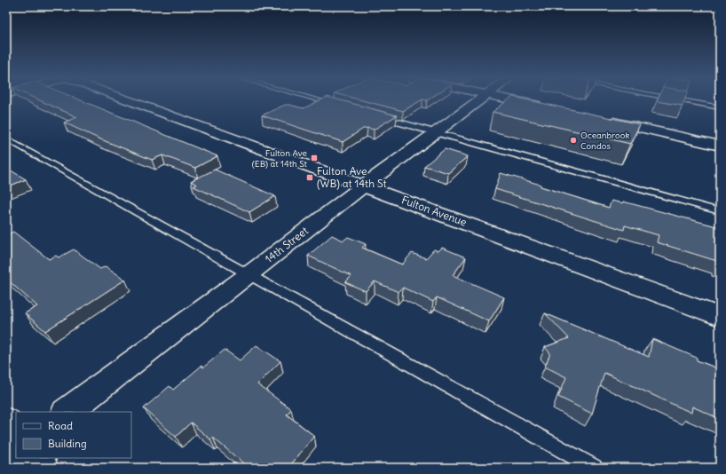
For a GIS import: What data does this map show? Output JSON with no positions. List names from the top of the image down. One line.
{"streets":{"street":["Fulton Avenue","14th Street"]},"crossings":[["Fulton Avenue","14th Street"]],"places":{"other":["Oceanbrook Condos"],"transit":["Fulton Ave (EB) at 14th St","Fulton Ave (WB) at 14th St"]},"legend":["Road","Building"]}
